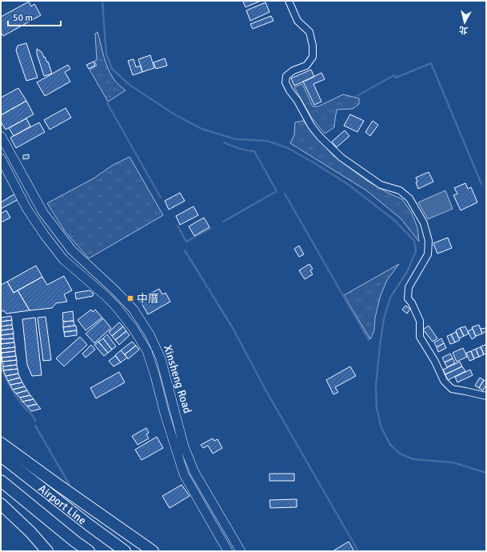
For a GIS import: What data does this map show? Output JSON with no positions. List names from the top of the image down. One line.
{"streets":{"highway":["Airport Line"],"main road":["Xinsheng Road"]},"places":{"transit":["中厝"]},"scale_bar":"50 m","north":"bottom"}
